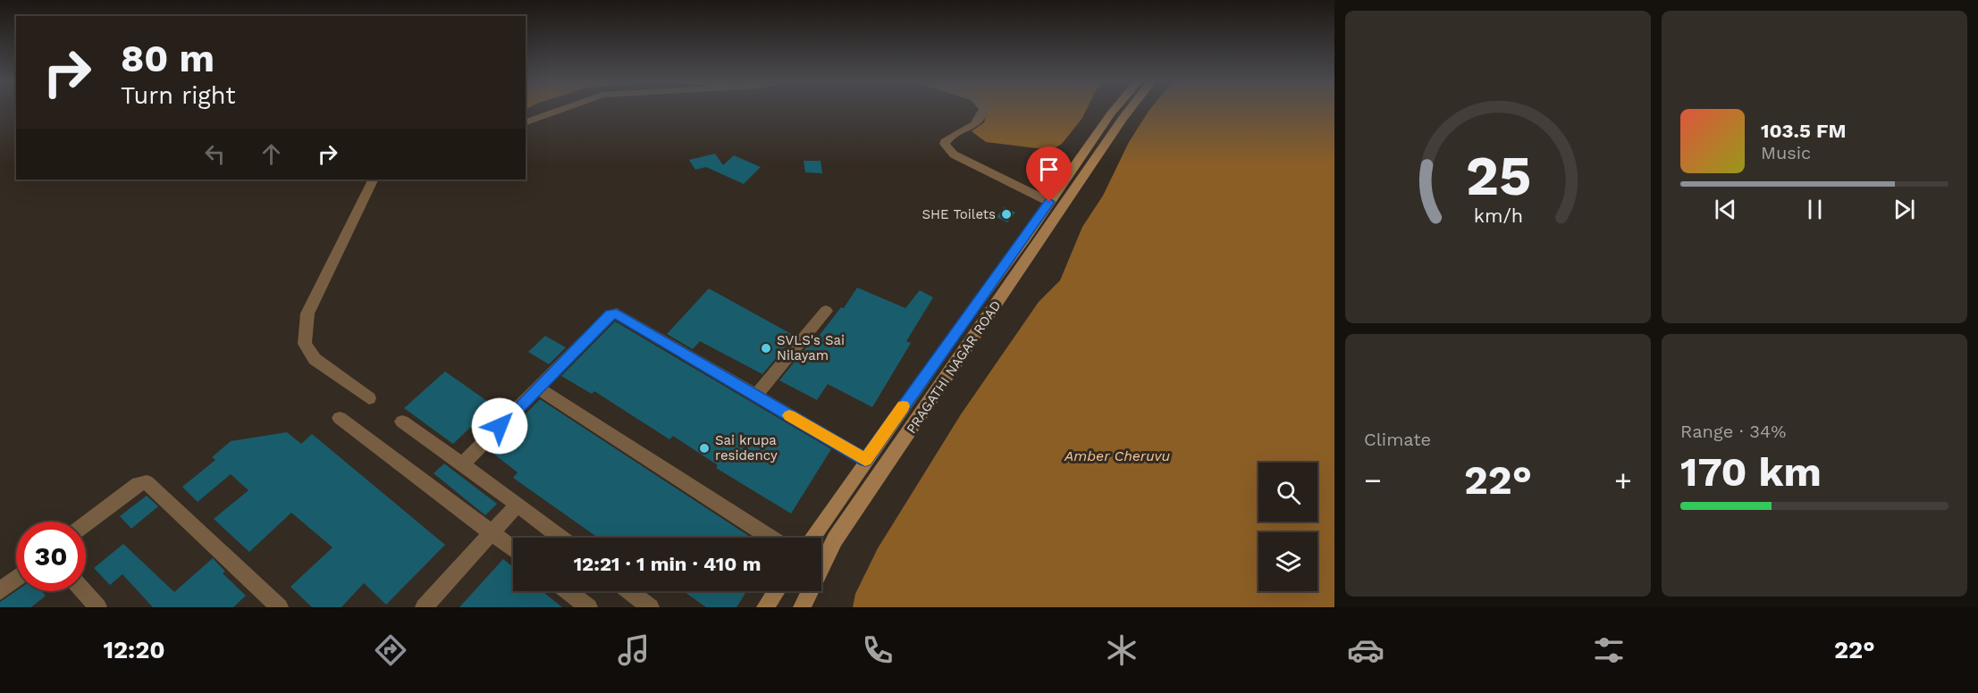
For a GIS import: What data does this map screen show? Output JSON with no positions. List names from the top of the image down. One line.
{"streets":{"main road":["PRAGATHI NAGAR ROAD"]},"water":["Amber Cheruvu"],"places":["SHE Toilets","SVLS's Sai Nilayam","Sai krupa residency"],"page":{"turn":["80 m","Turn right"],"song":["103.5 FM","Music"],"tile":["Climate",["Range · 34%","170 km"]],"heat":["−","22°","+"],"limit":"30","trip":"12:21 · 1 min · 410 m","tabs":["12:20","22°"],"gauge":["25","km/h"]}}
